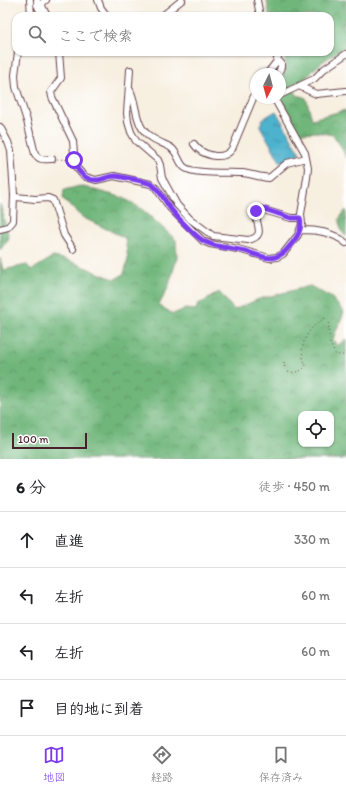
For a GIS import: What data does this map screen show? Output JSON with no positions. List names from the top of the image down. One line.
{"scale_bar":"100 m","north":"bottom","page":{"search":"ここで検索","scale":"100 m","heading":["6 分","徒歩 · 450 m"],"list":[["直進","330 m"],["左折","60 m"],["左折","60 m"],"目的地に到着"],"nav":["地図","経路","保存済み"]}}
